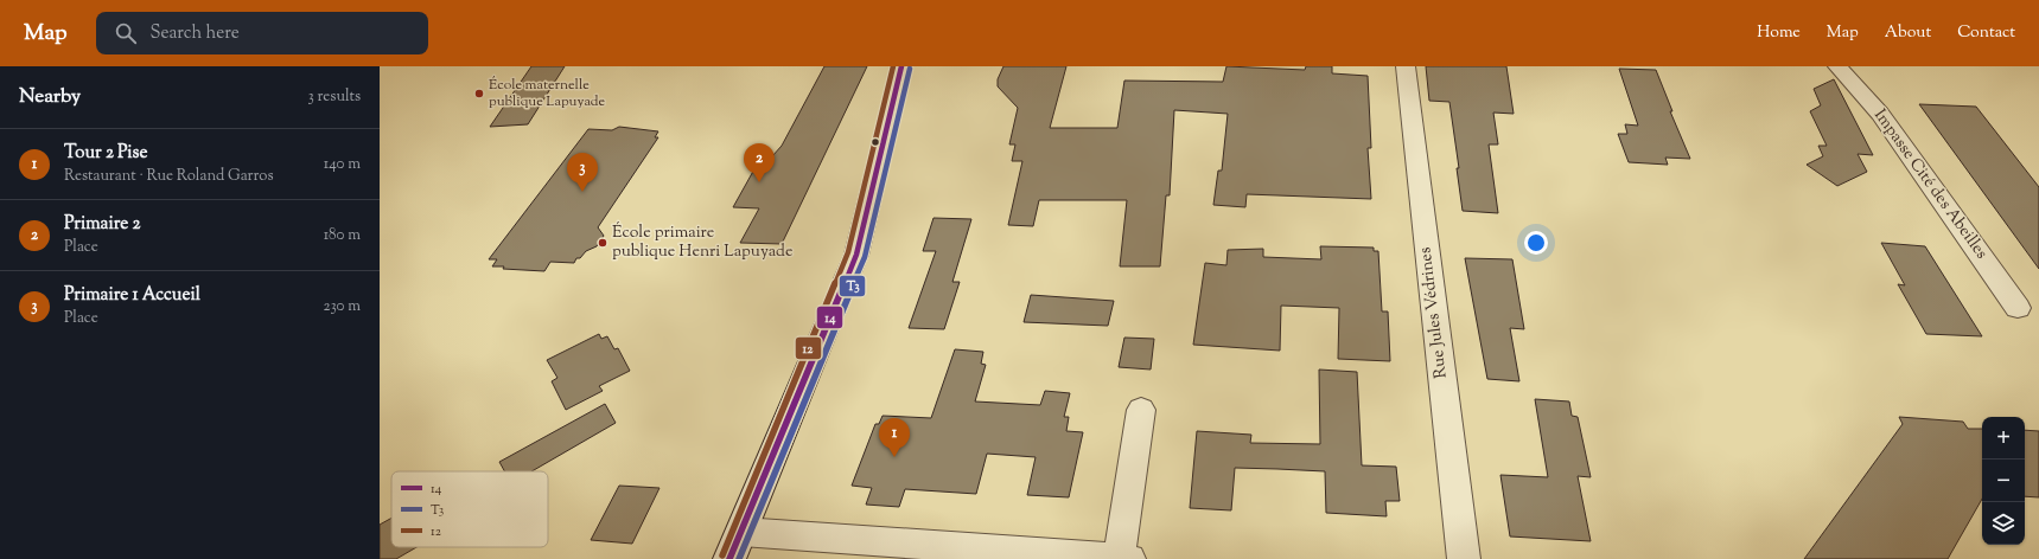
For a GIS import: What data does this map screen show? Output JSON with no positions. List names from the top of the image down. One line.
{"streets":{"street":["Impasse Cité des Abeilles","Rue Jules Védrines"]},"places":["École maternelle publique Lapuyade","École primaire publique Henri Lapuyade"],"lines":["transit line 14","transit line 12","transit line T3"],"legend":["14","T3","12"],"page":{"header":"Map","search":"Search here","nav":["Home","Map","About","Contact"],"heading":["Nearby","3 results"],"list":[{"mark":"1","name":"Tour 2 Pise","note":"Restaurant · Rue Roland Garros","value":"140 m"},{"mark":"2","name":"Primaire 2","note":"Place","value":"180 m"},{"mark":"3","name":"Primaire 1 Accueil","note":"Place","value":"230 m"}],"pins":["2","3","1"],"map_buttons":["+","−"]}}
